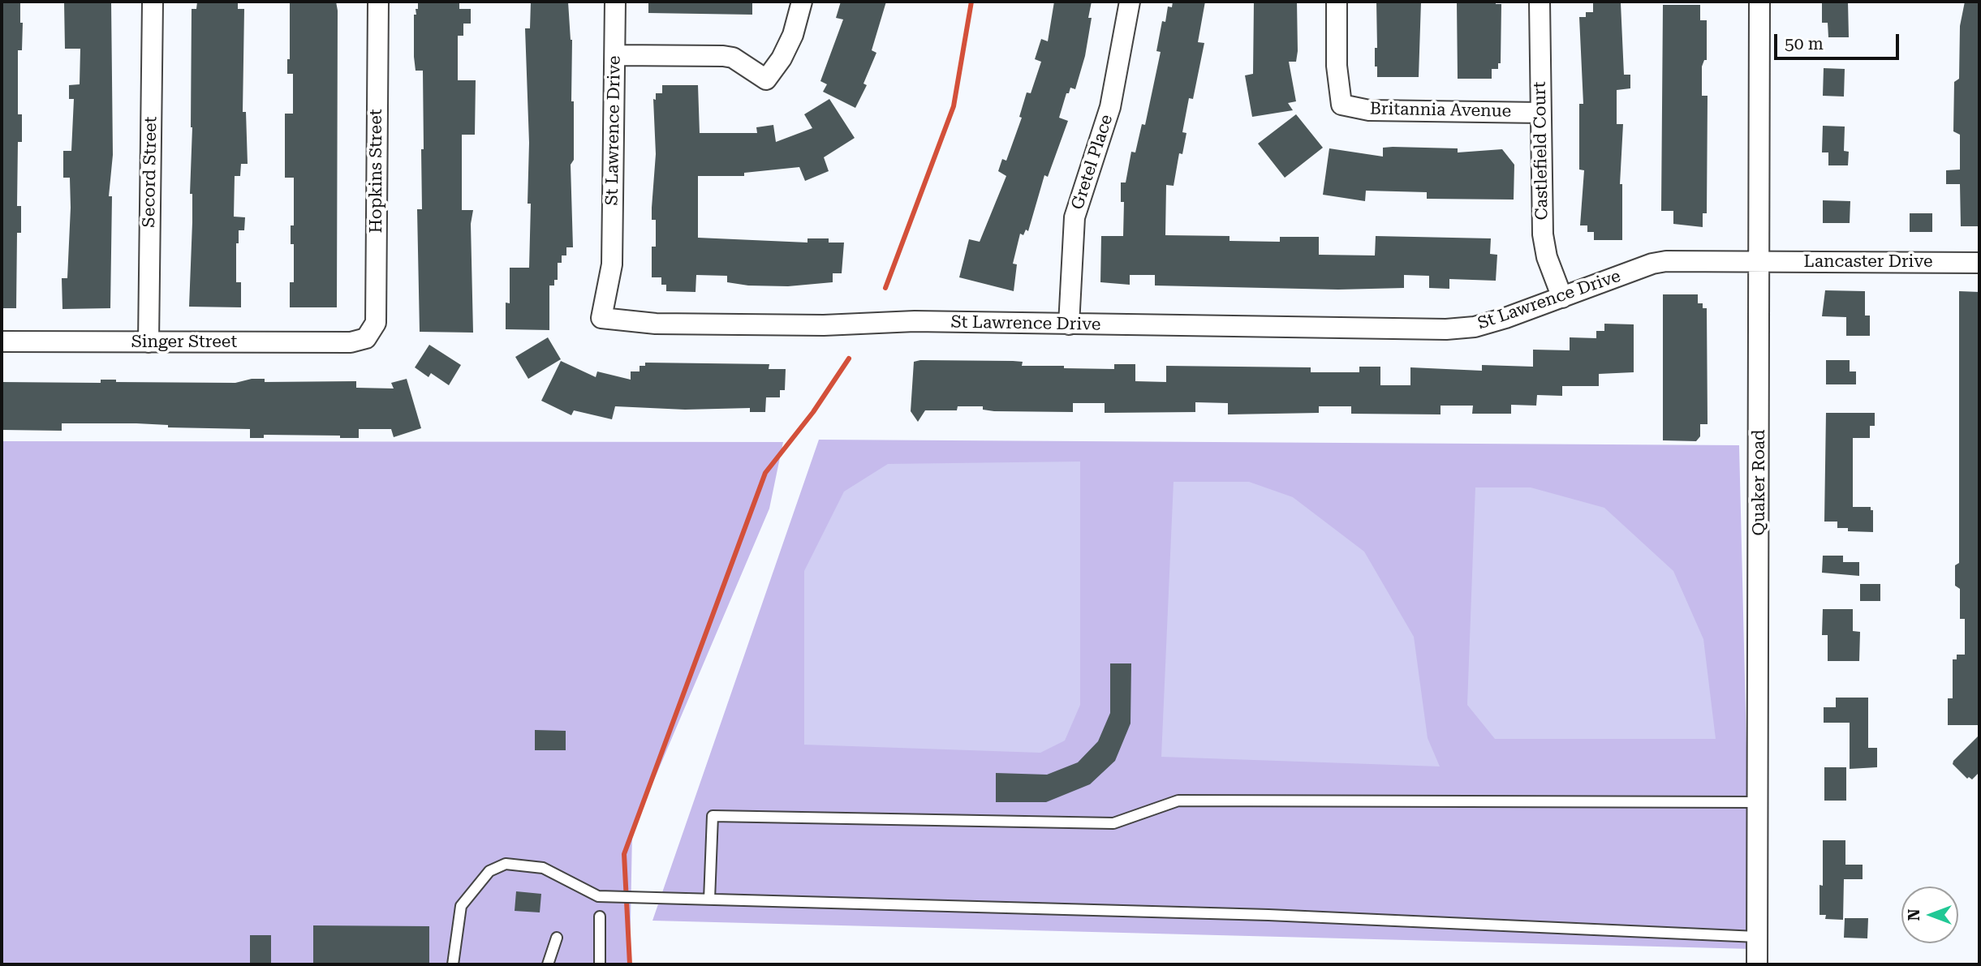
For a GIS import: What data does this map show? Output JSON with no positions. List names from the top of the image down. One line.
{"streets":{"street":["Britannia Avenue","St Lawrence Drive","Castlefield Court","Gretel Place","Hopkins Street","Secord Street","Lancaster Drive","Singer Street","Quaker Road"]},"crossings":[["Britannia Avenue","Castlefield Court"],["St Lawrence Drive","Castlefield Court"],["St Lawrence Drive","Gretel Place"],["St Lawrence Drive","Lancaster Drive"],["St Lawrence Drive","Quaker Road"],["Hopkins Street","Singer Street"],["Secord Street","Singer Street"],["Lancaster Drive","Quaker Road"]],"scale_bar":"50 m","north":"left"}
